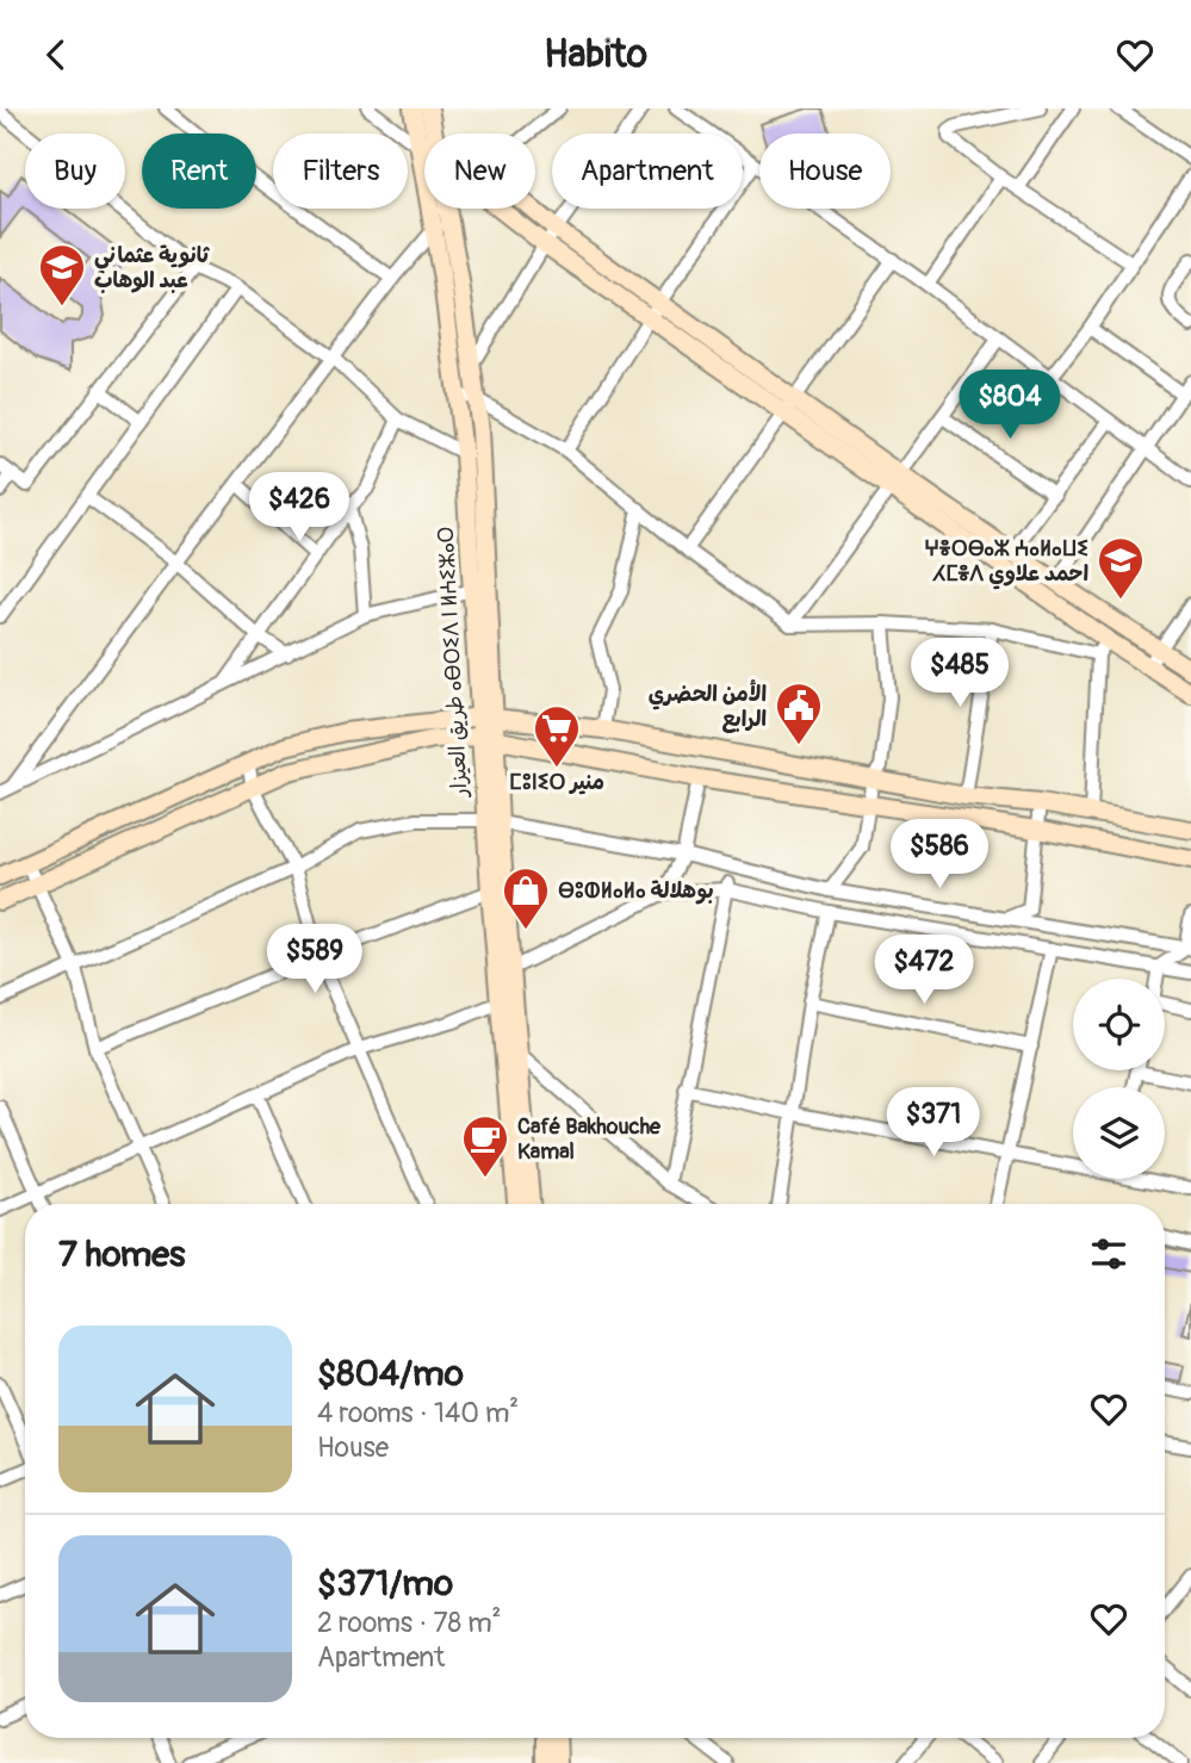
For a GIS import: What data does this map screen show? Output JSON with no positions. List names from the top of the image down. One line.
{"streets":{"main road":["طريق العيزار ⴰⴱⵔⵉⴷ ⵏ ⵍⵄⵉⵣⴰⵔ"]},"places":{"school or university":["ثانوية عثماني عبد الوهاب","ⵖⴻⵔⴱⴰⵣ ⵄⴰⵍⴰⵡⵉ ⵃⵎⴻⴷ احمد علاوي"],"public building":["الأمن الحضري الرابع"],"supermarket":["ⵎⵓⵏⵉⵔ منير"],"shop":["ⴱⵓⵀⵍⴰⵍⴰ بوهلالة"],"cafe":["Café Bakhouche Kamal"]},"page":{"header":"Habito","chip":["Buy","Rent","Filters","New","Apartment","House"],"price":["$804","$426","$485","$586","$589","$472","$371"],"heading":"7 homes","list":[{"name":"$804/mo","note":"4 rooms · 140 m² · House"},{"name":"$371/mo","note":"2 rooms · 78 m² · Apartment"}]}}
